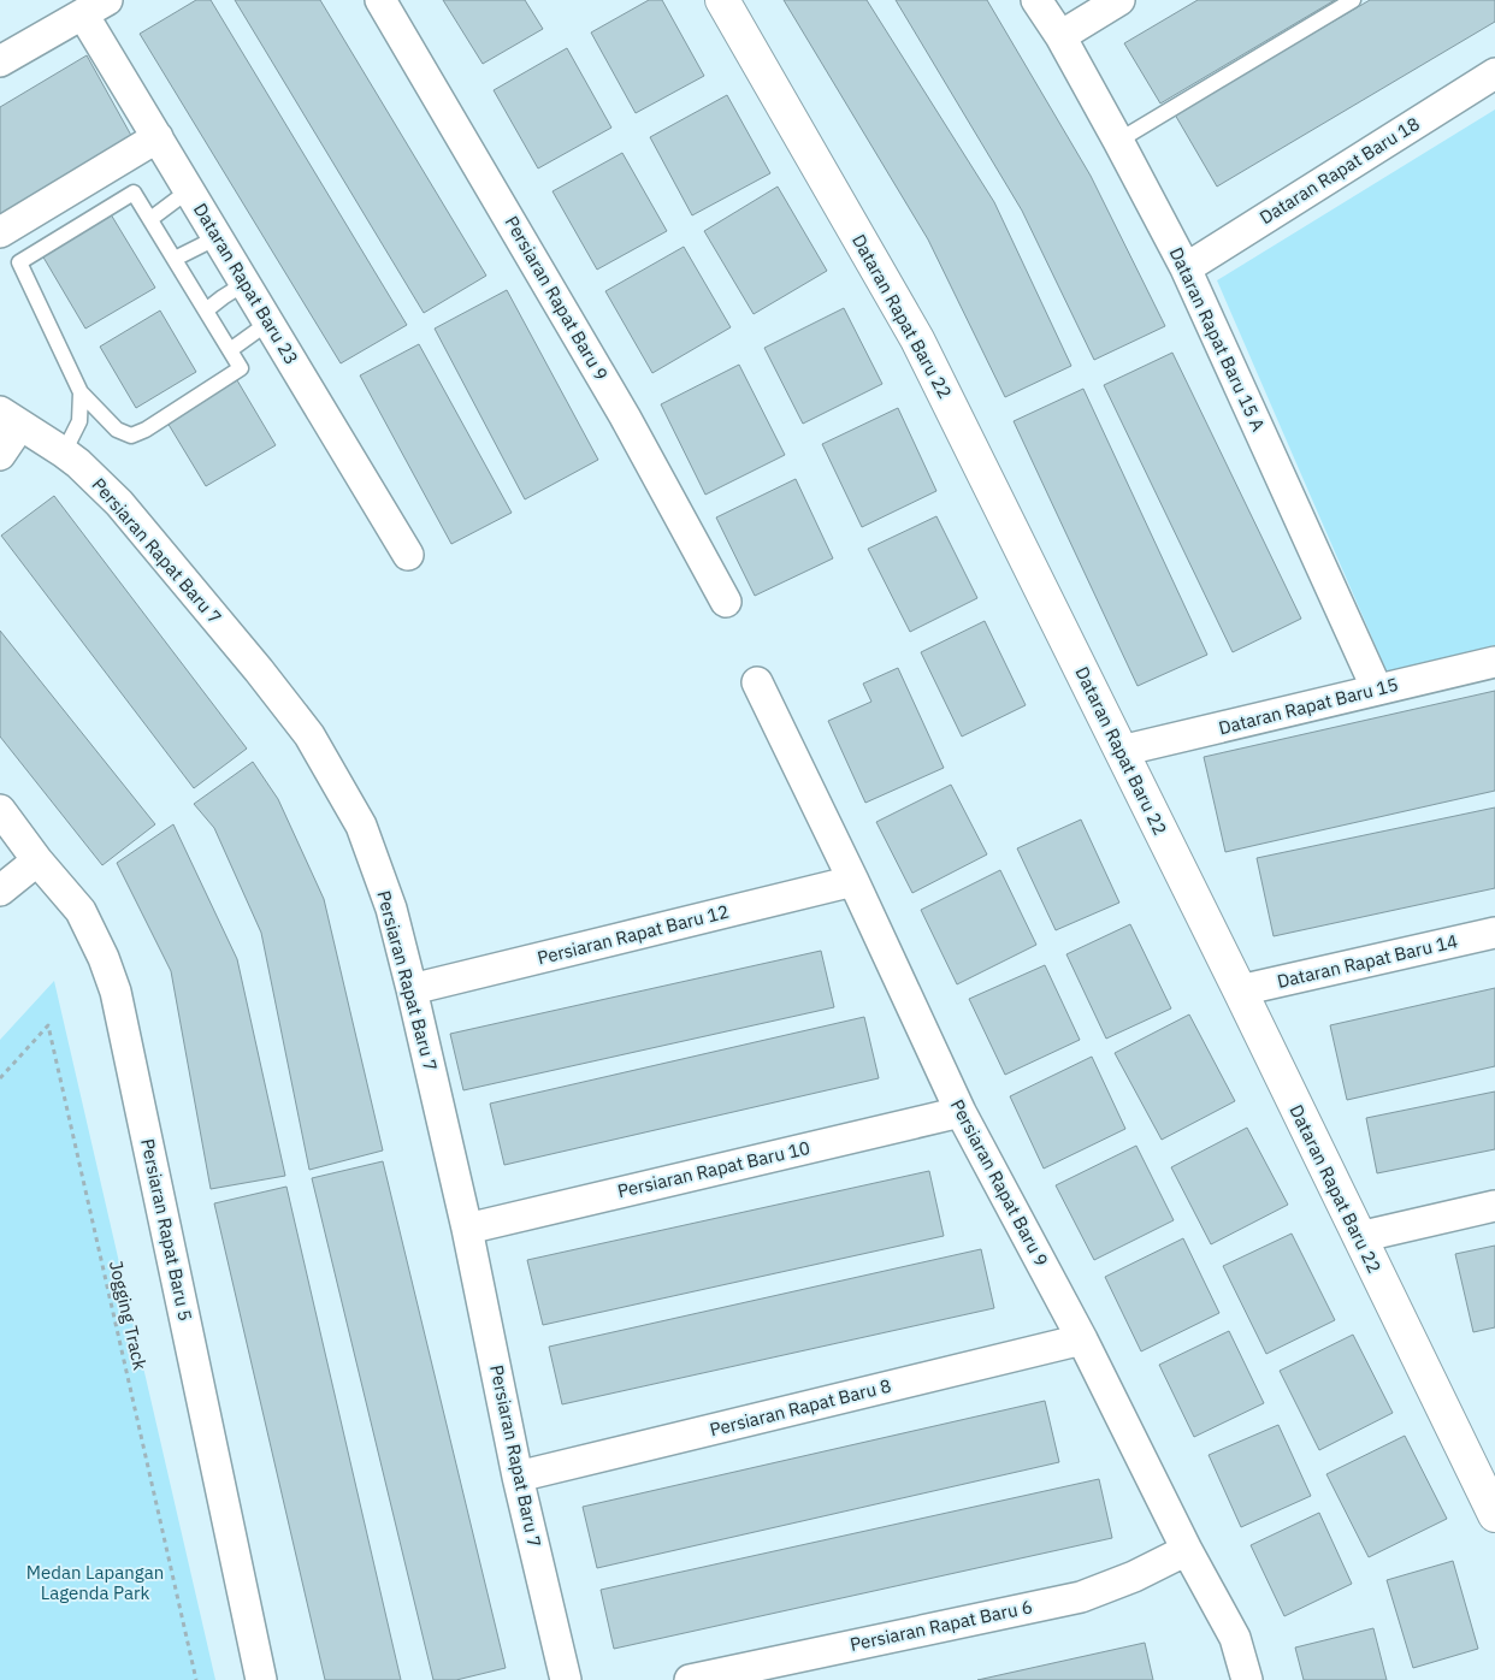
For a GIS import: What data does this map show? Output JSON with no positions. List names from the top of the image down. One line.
{"streets":{"street":["Dataran Rapat Baru 18","Dataran Rapat Baru 23","Persiaran Rapat Baru 9","Dataran Rapat Baru 22","Dataran Rapat Baru 15 A","Persiaran Rapat Baru 7","Dataran Rapat Baru 15","Persiaran Rapat Baru 12","Dataran Rapat Baru 14","Persiaran Rapat Baru 10","Persiaran Rapat Baru 5","Persiaran Rapat Baru 8","Persiaran Rapat Baru 6"],"path":["Jogging Track"]},"crossings":[["Dataran Rapat Baru 18","Dataran Rapat Baru 15 A"],["Persiaran Rapat Baru 9","Persiaran Rapat Baru 12"],["Persiaran Rapat Baru 9","Persiaran Rapat Baru 10"],["Persiaran Rapat Baru 9","Persiaran Rapat Baru 8"],["Persiaran Rapat Baru 9","Persiaran Rapat Baru 6"],["Dataran Rapat Baru 22","Dataran Rapat Baru 15"],["Dataran Rapat Baru 22","Dataran Rapat Baru 14"],["Dataran Rapat Baru 15 A","Dataran Rapat Baru 15"],["Persiaran Rapat Baru 7","Persiaran Rapat Baru 12"],["Persiaran Rapat Baru 7","Persiaran Rapat Baru 10"],["Persiaran Rapat Baru 7","Persiaran Rapat Baru 8"]],"parks":["Medan Lapangan Lagenda Park"]}
